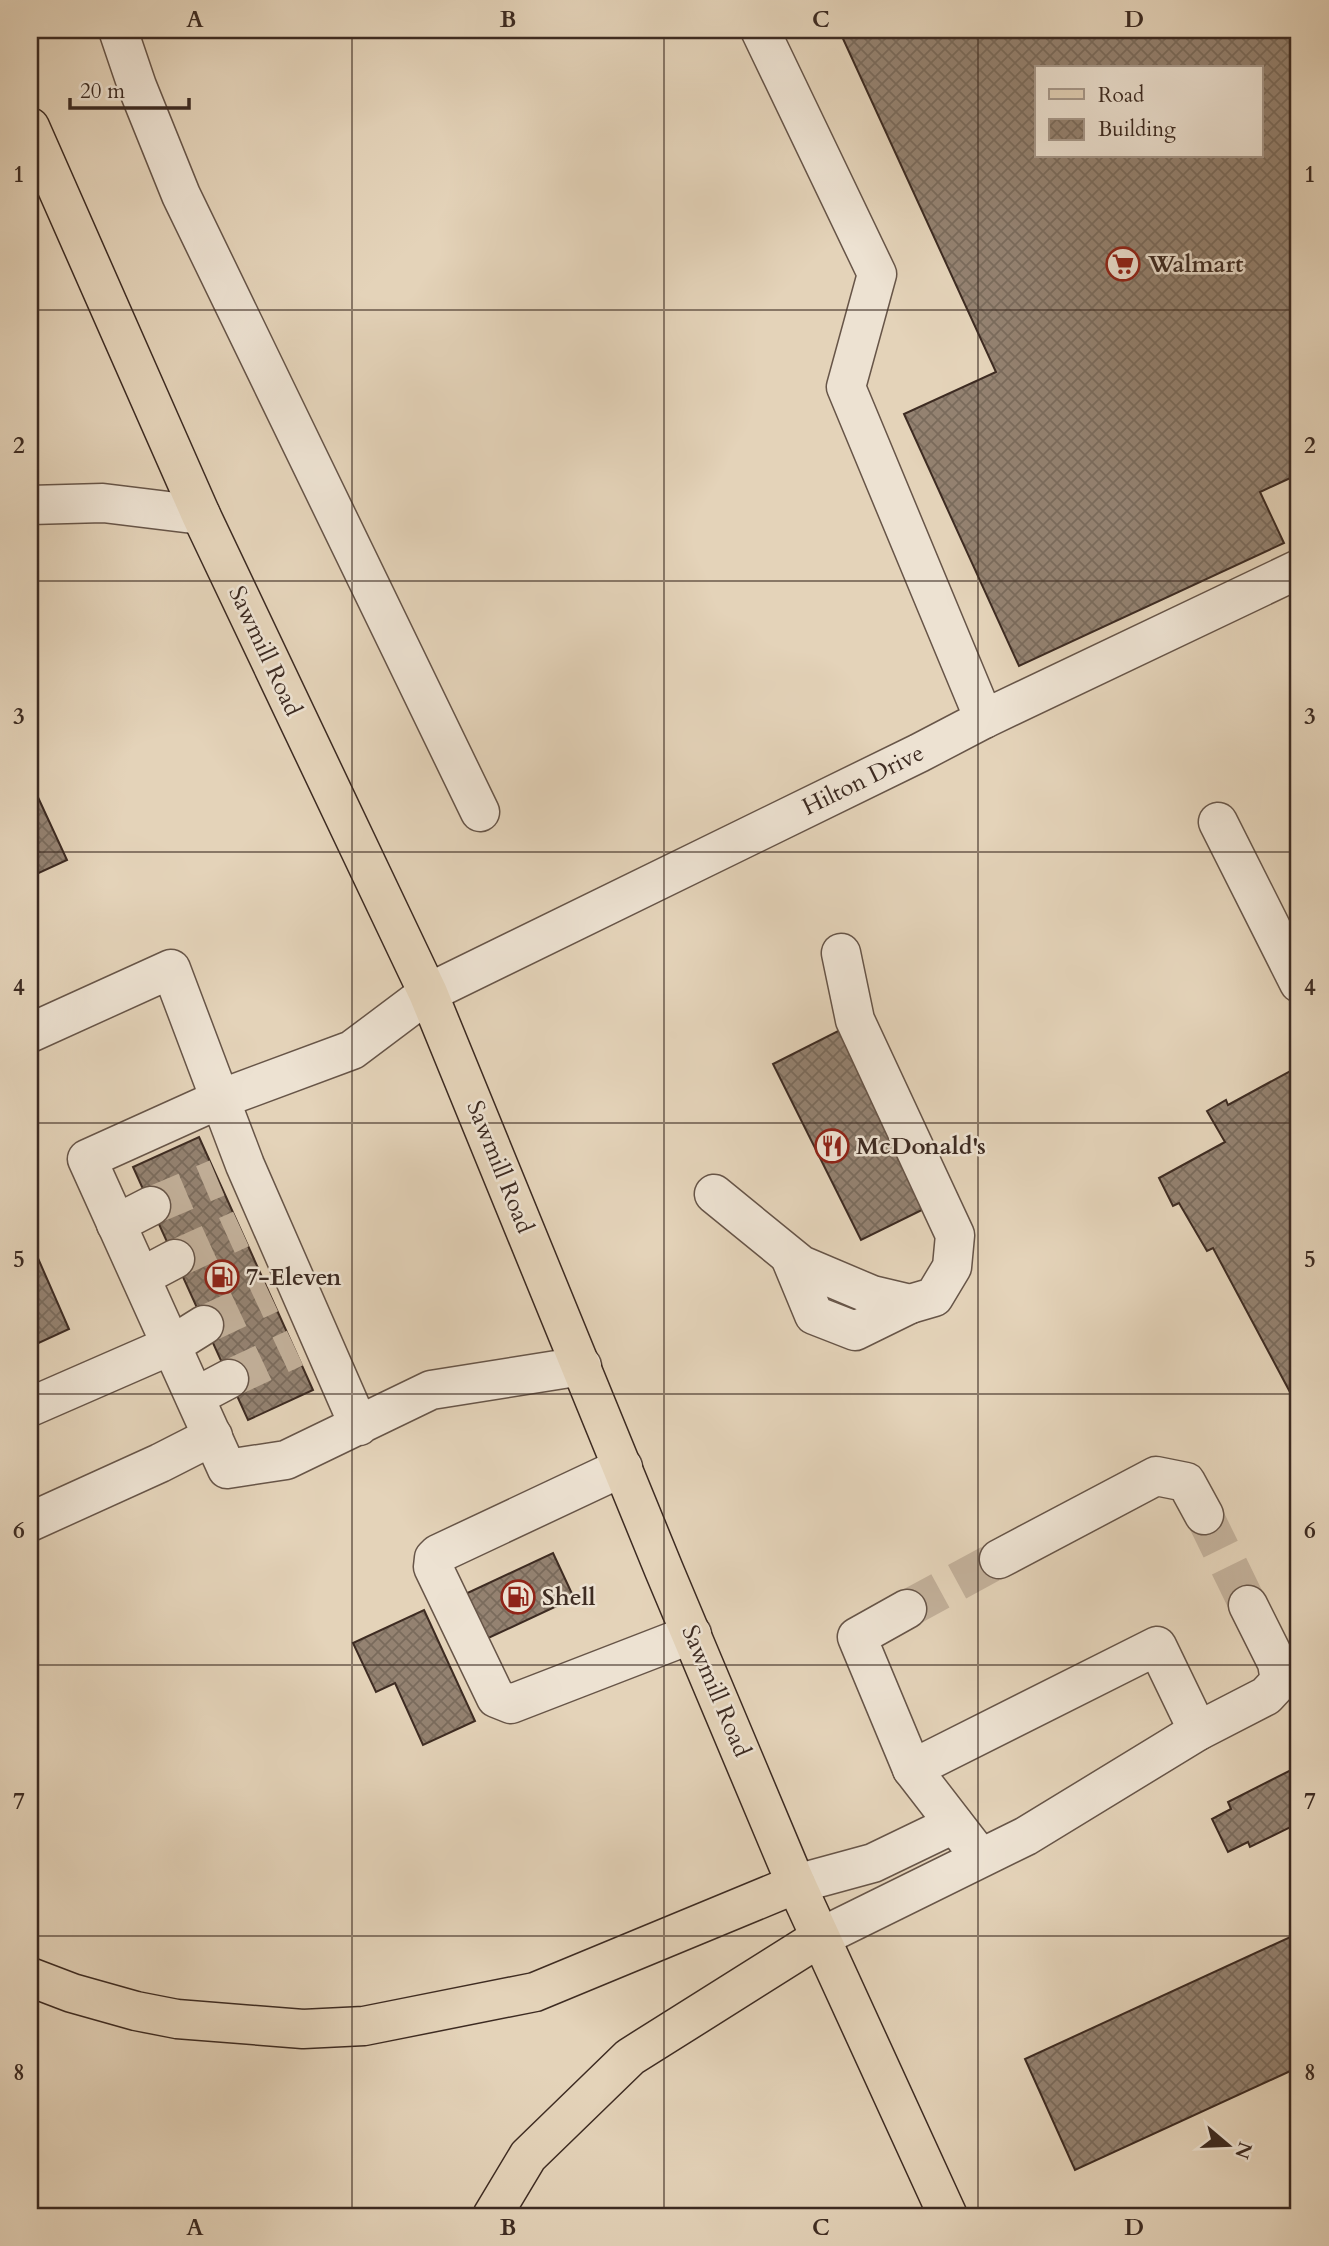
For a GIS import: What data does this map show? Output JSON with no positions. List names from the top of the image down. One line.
{"streets":{"main road":["Sawmill Road"],"street":["Hilton Drive"]},"crossings":[["Sawmill Road","Hilton Drive"]],"places":{"supermarket":["Walmart"],"restaurant":["McDonald's"],"fuel station":["7-Eleven","Shell"]},"legend":["Road","Building"],"scale_bar":"20 m","north":"right","grid":{"columns":["A","B","C","D"],"rows":["1","2","3","4","5","6","7","8"]}}
